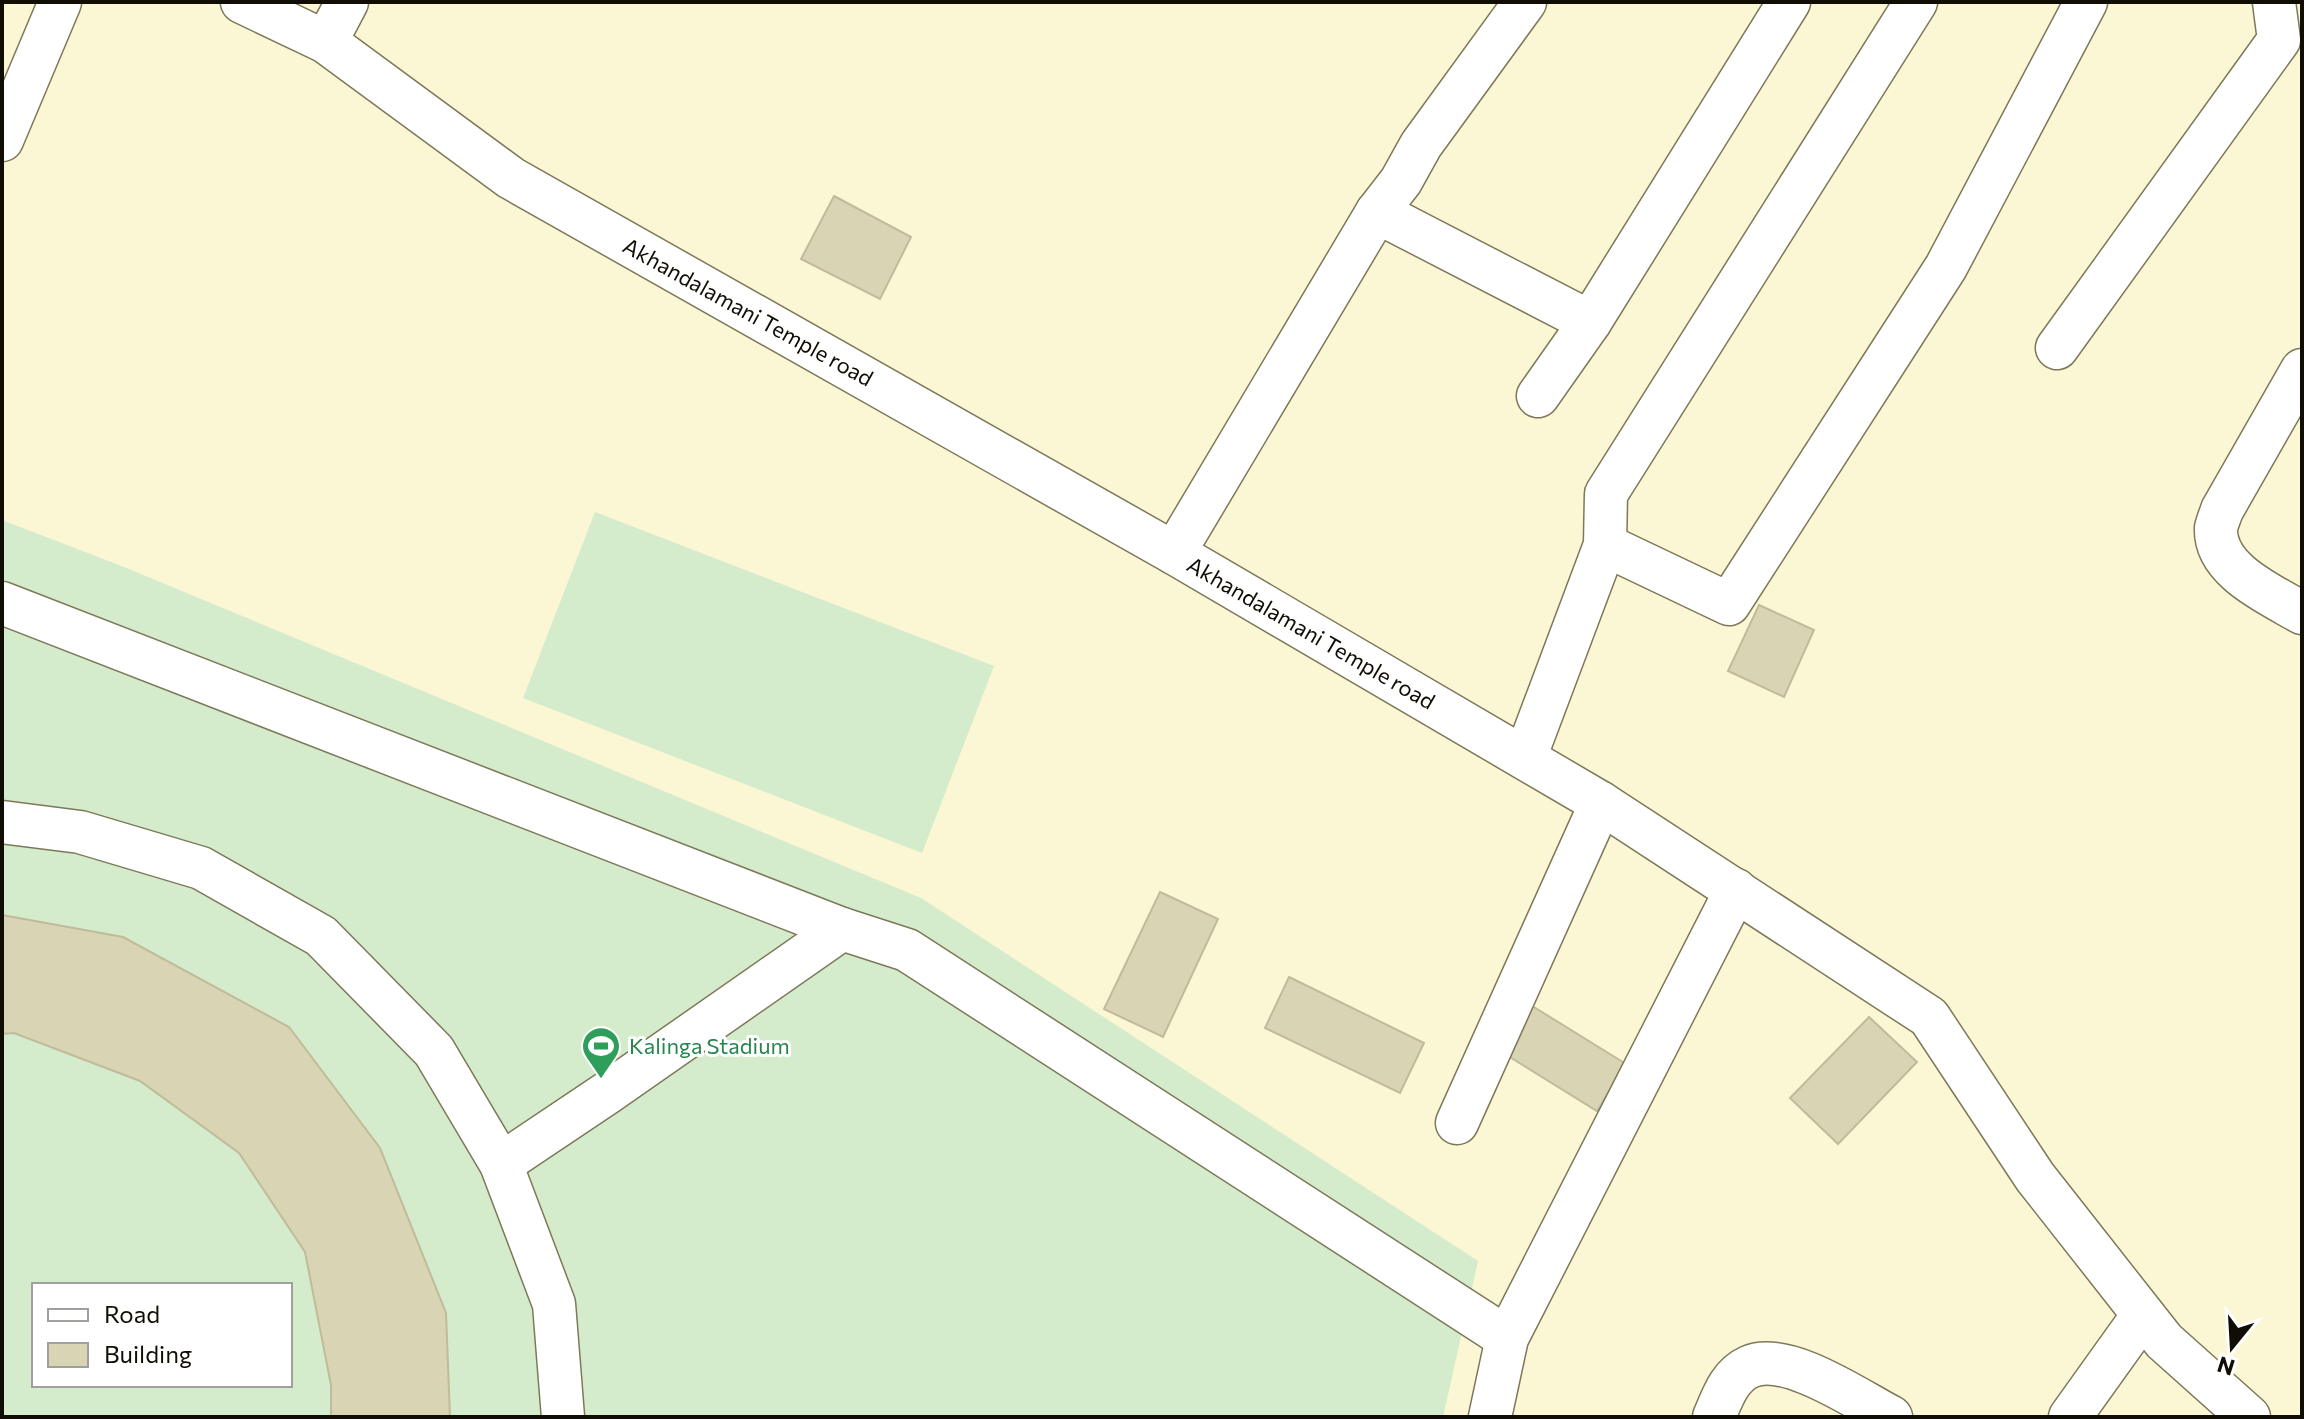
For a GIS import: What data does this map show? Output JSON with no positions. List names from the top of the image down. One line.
{"streets":{"street":["Akhandalamani Temple road"]},"places":{"sports":["Kalinga Stadium"]},"legend":["Road","Building"],"north":"bottom"}
